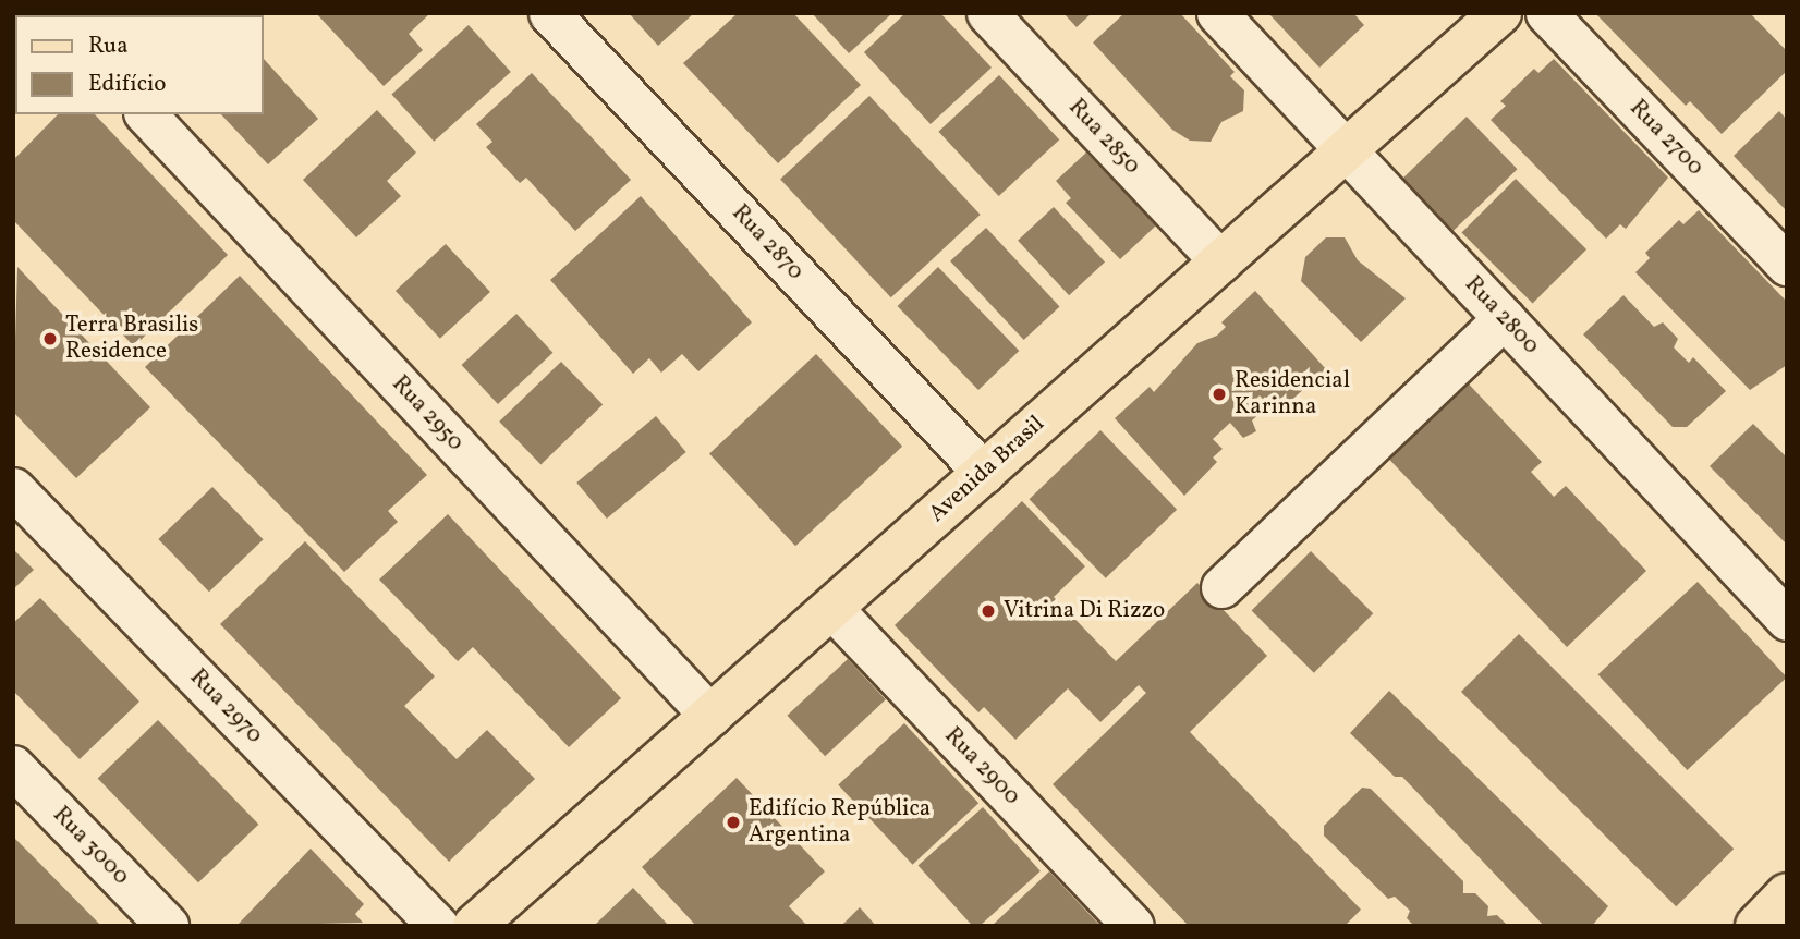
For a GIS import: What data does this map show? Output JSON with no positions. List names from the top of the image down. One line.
{"streets":{"main road":["Avenida Brasil","Rua 3000"],"street":["Rua 2850","Rua 2700","Rua 2870","Rua 2800","Rua 2950","Rua 2970","Rua 2900"]},"crossings":[["Rua 2850","Avenida Brasil"],["Rua 2870","Avenida Brasil"],["Rua 2800","Avenida Brasil"],["Rua 2950","Avenida Brasil"],["Avenida Brasil","Rua 2900"]],"places":["Terra Brasilis Residence","Residencial Karinna","Vitrina Di Rizzo","Edifício República Argentina"],"legend":["Rua","Edifício"]}
